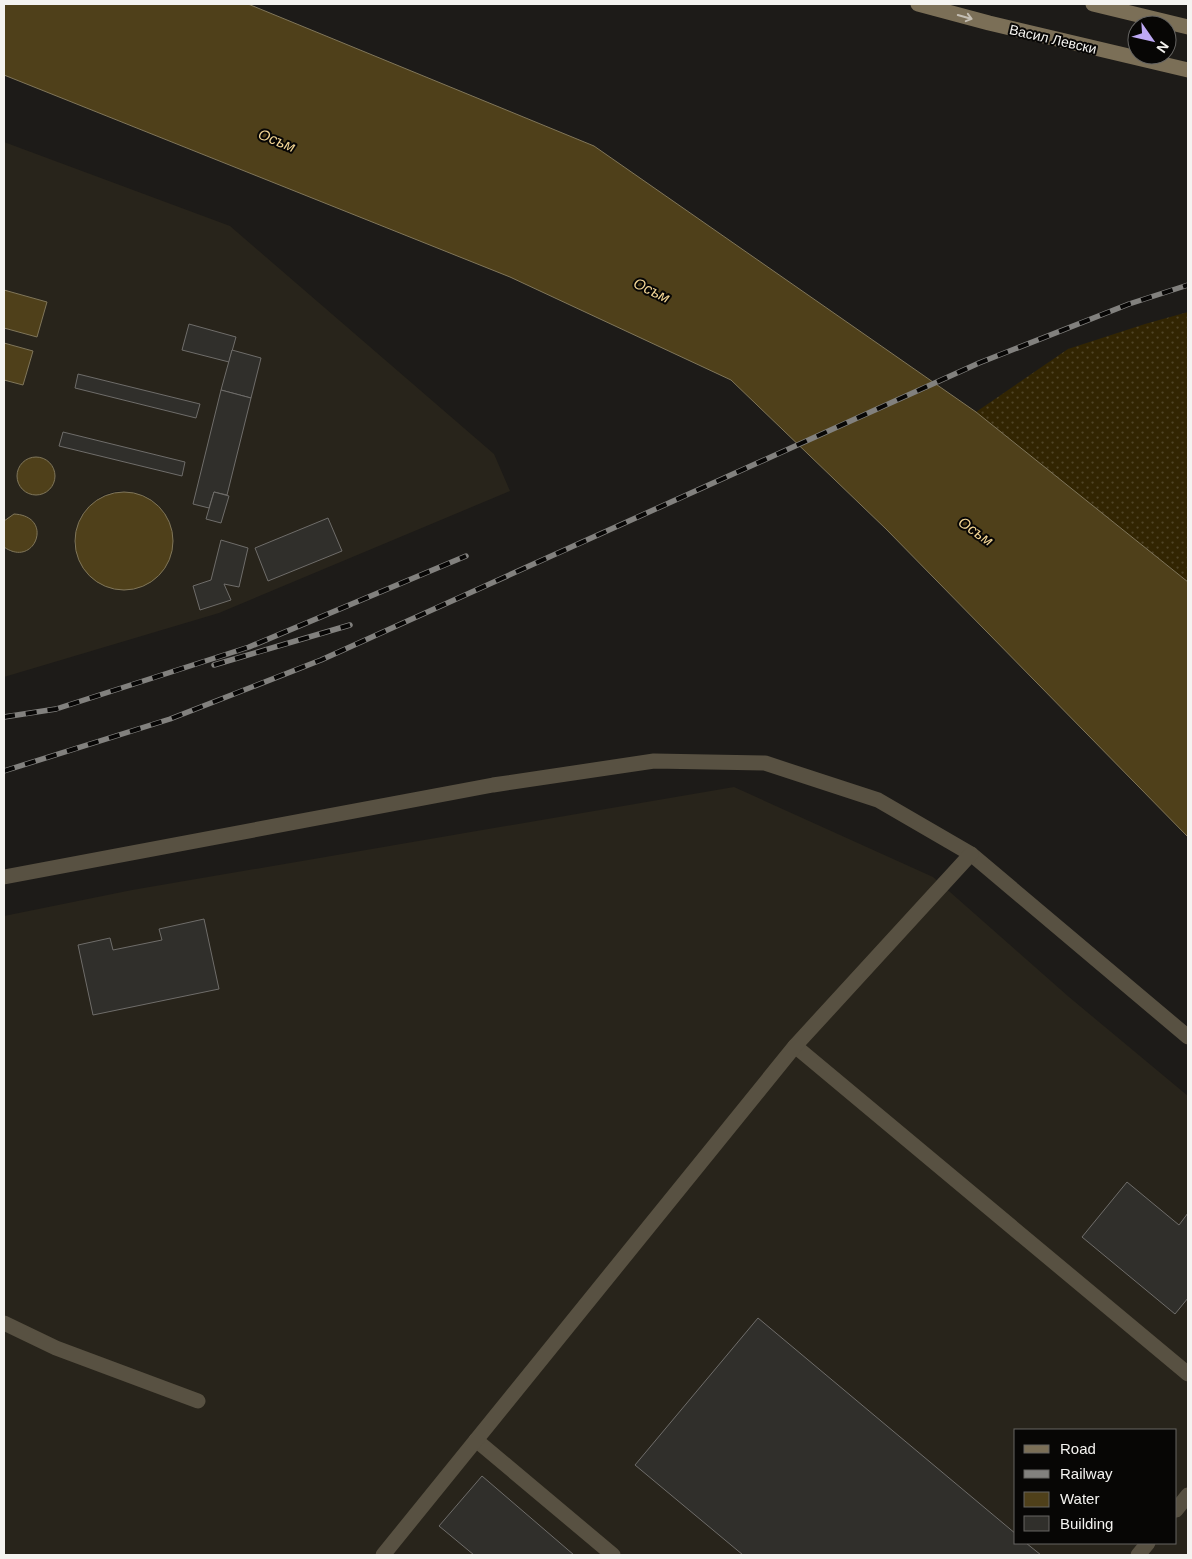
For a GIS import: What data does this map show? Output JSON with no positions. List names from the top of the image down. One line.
{"streets":{"main road":["Васил Левски"]},"water":["Осъм"],"legend":["Road","Railway","Water","Building"],"north":"bottom right"}
